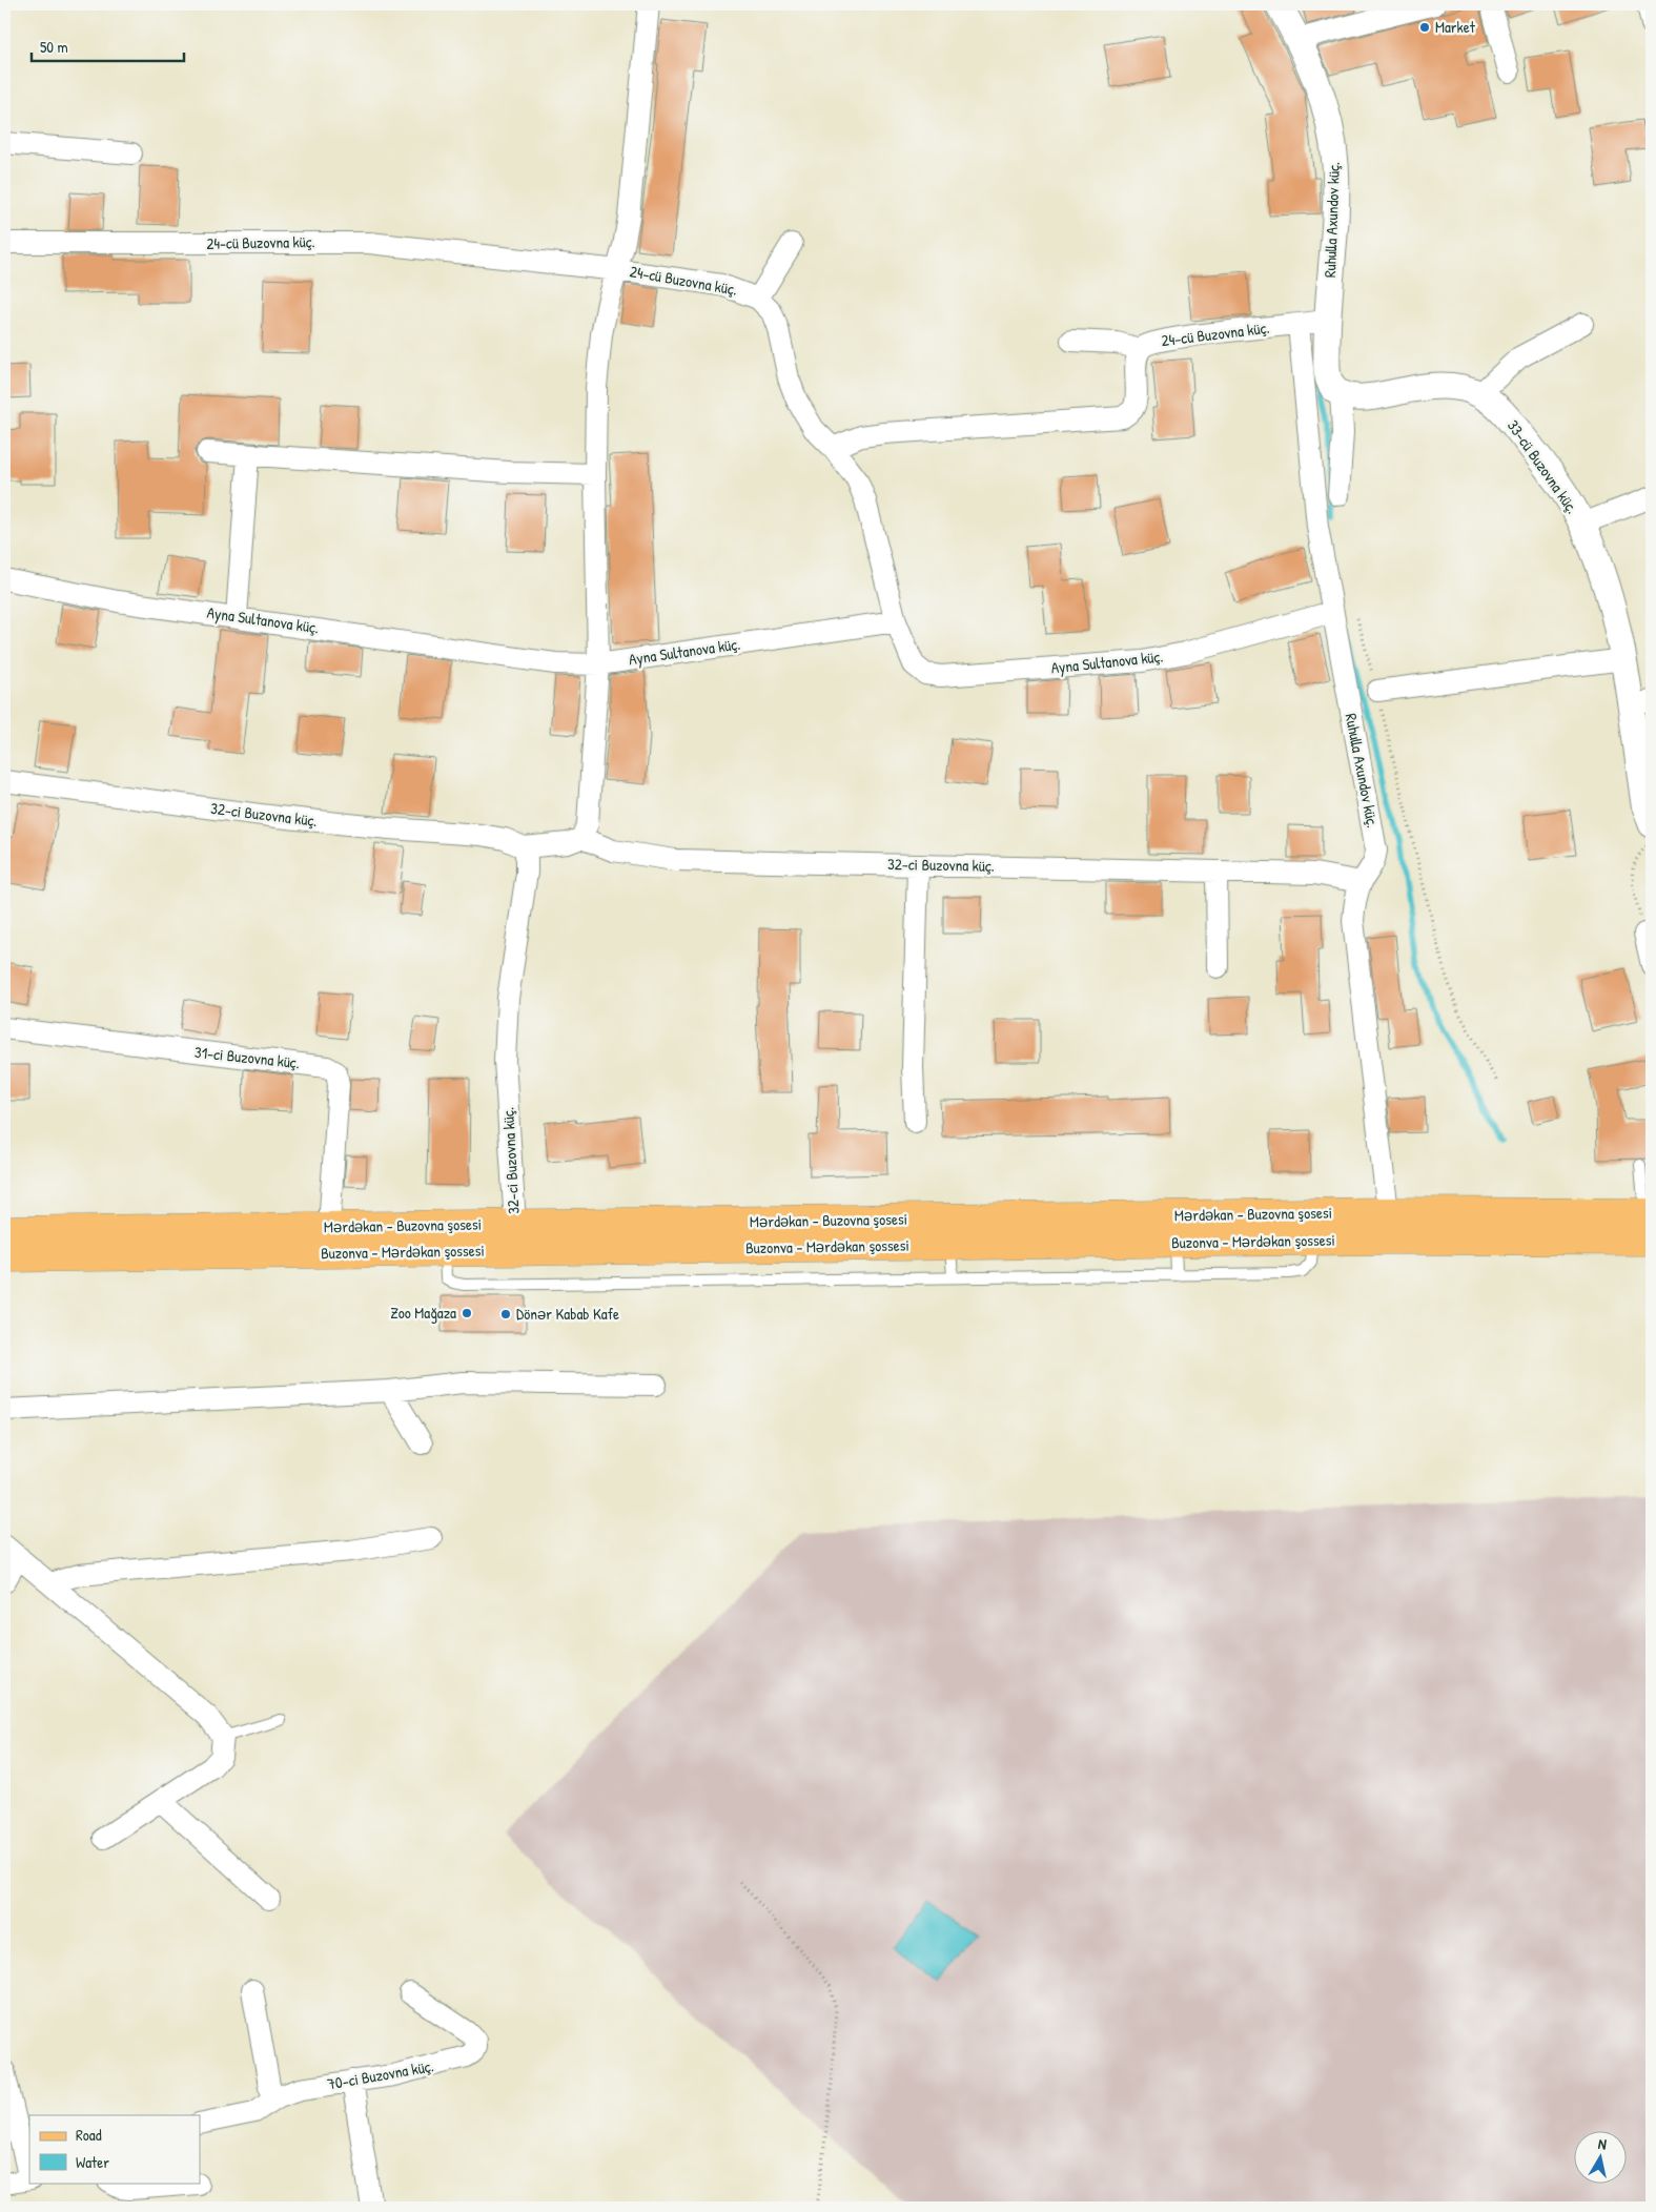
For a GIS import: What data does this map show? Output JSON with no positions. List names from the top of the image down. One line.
{"streets":{"main road":["Mərdəkan - Buzovna şosesi","Buzonva - Mərdəkan şossesi"],"street":["Ruhulla Axundov küç.","24-cü Buzovna küç.","33-cü Buzovna küç.","Ayna Sultanova küç.","32-ci Buzovna küç.","31-ci Buzovna küç.","70-ci Buzovna küç."]},"crossings":[["Ruhulla Axundov küç.","24-cü Buzovna küç."],["Ruhulla Axundov küç.","Ayna Sultanova küç."],["Ruhulla Axundov küç.","32-ci Buzovna küç."],["Ruhulla Axundov küç.","Mərdəkan - Buzovna şosesi"],["32-ci Buzovna küç.","Mərdəkan - Buzovna şosesi"],["31-ci Buzovna küç.","Mərdəkan - Buzovna şosesi"]],"places":["Market","Zoo Mağaza","Dönər Kabab Kafe"],"legend":["Road","Water"],"scale_bar":"50 m","north":"top"}
